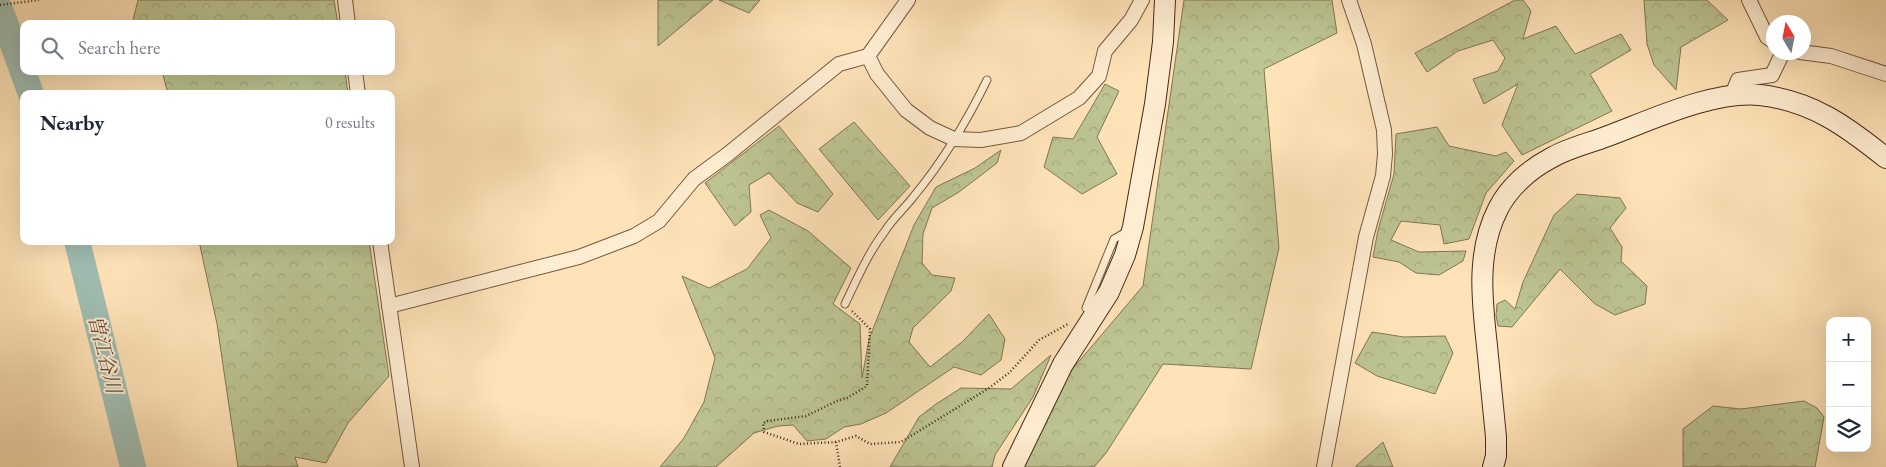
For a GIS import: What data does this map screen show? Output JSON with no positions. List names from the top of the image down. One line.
{"water":["曽江谷川"],"north":"top","page":{"search":"Search here","heading":["Nearby","0 results"],"map_buttons":["+","−"]}}
